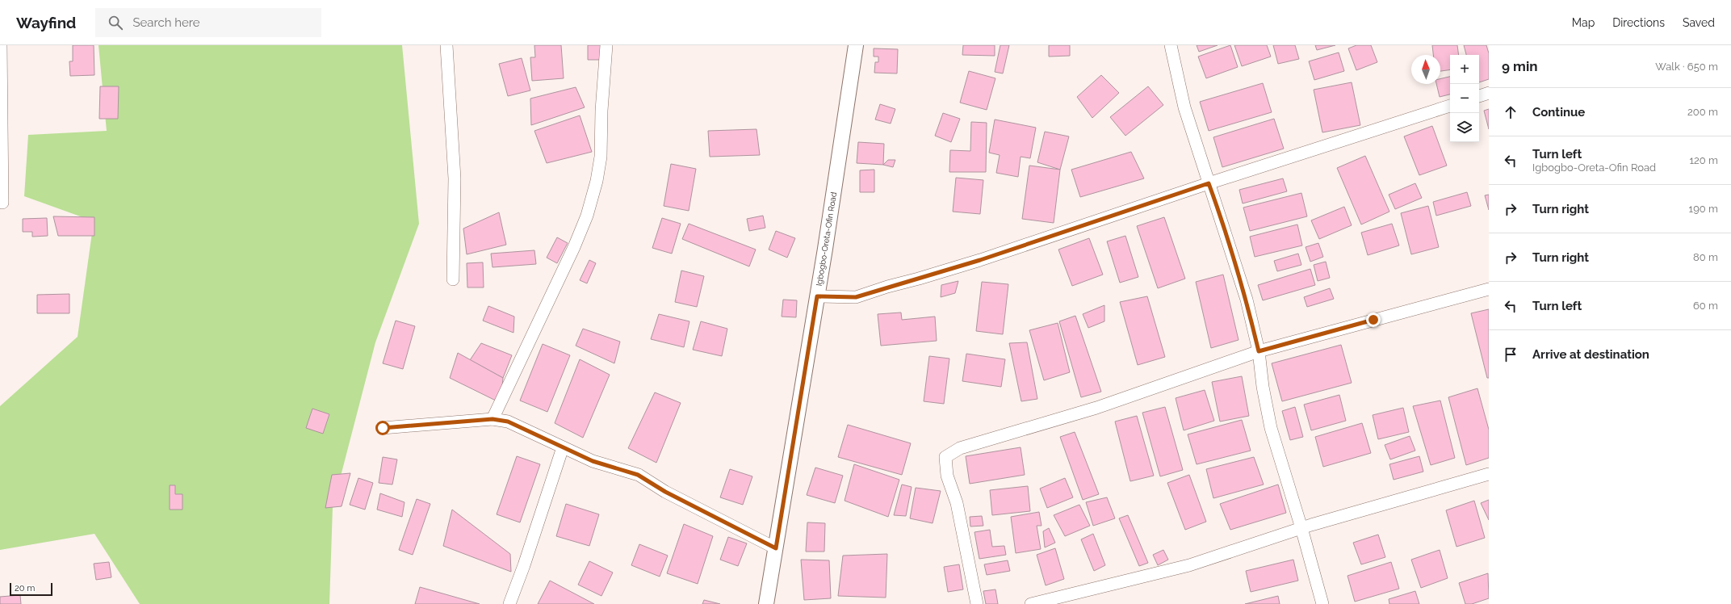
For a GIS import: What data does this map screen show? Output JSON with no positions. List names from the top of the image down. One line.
{"streets":{"street":["Igbogbo-Oreta-Ofin Road"]},"scale_bar":"20 m","north":"top","page":{"header":"Wayfind","search":"Search here","nav":["Map","Directions","Saved"],"heading":["9 min","Walk · 650 m"],"map_buttons":["+","−"],"list":[["Continue","200 m"],["Turn left","Igbogbo-Oreta-Ofin Road","120 m"],["Turn right","190 m"],["Turn right","80 m"],["Turn left","60 m"],"Arrive at destination"],"scale":"20 m"}}
